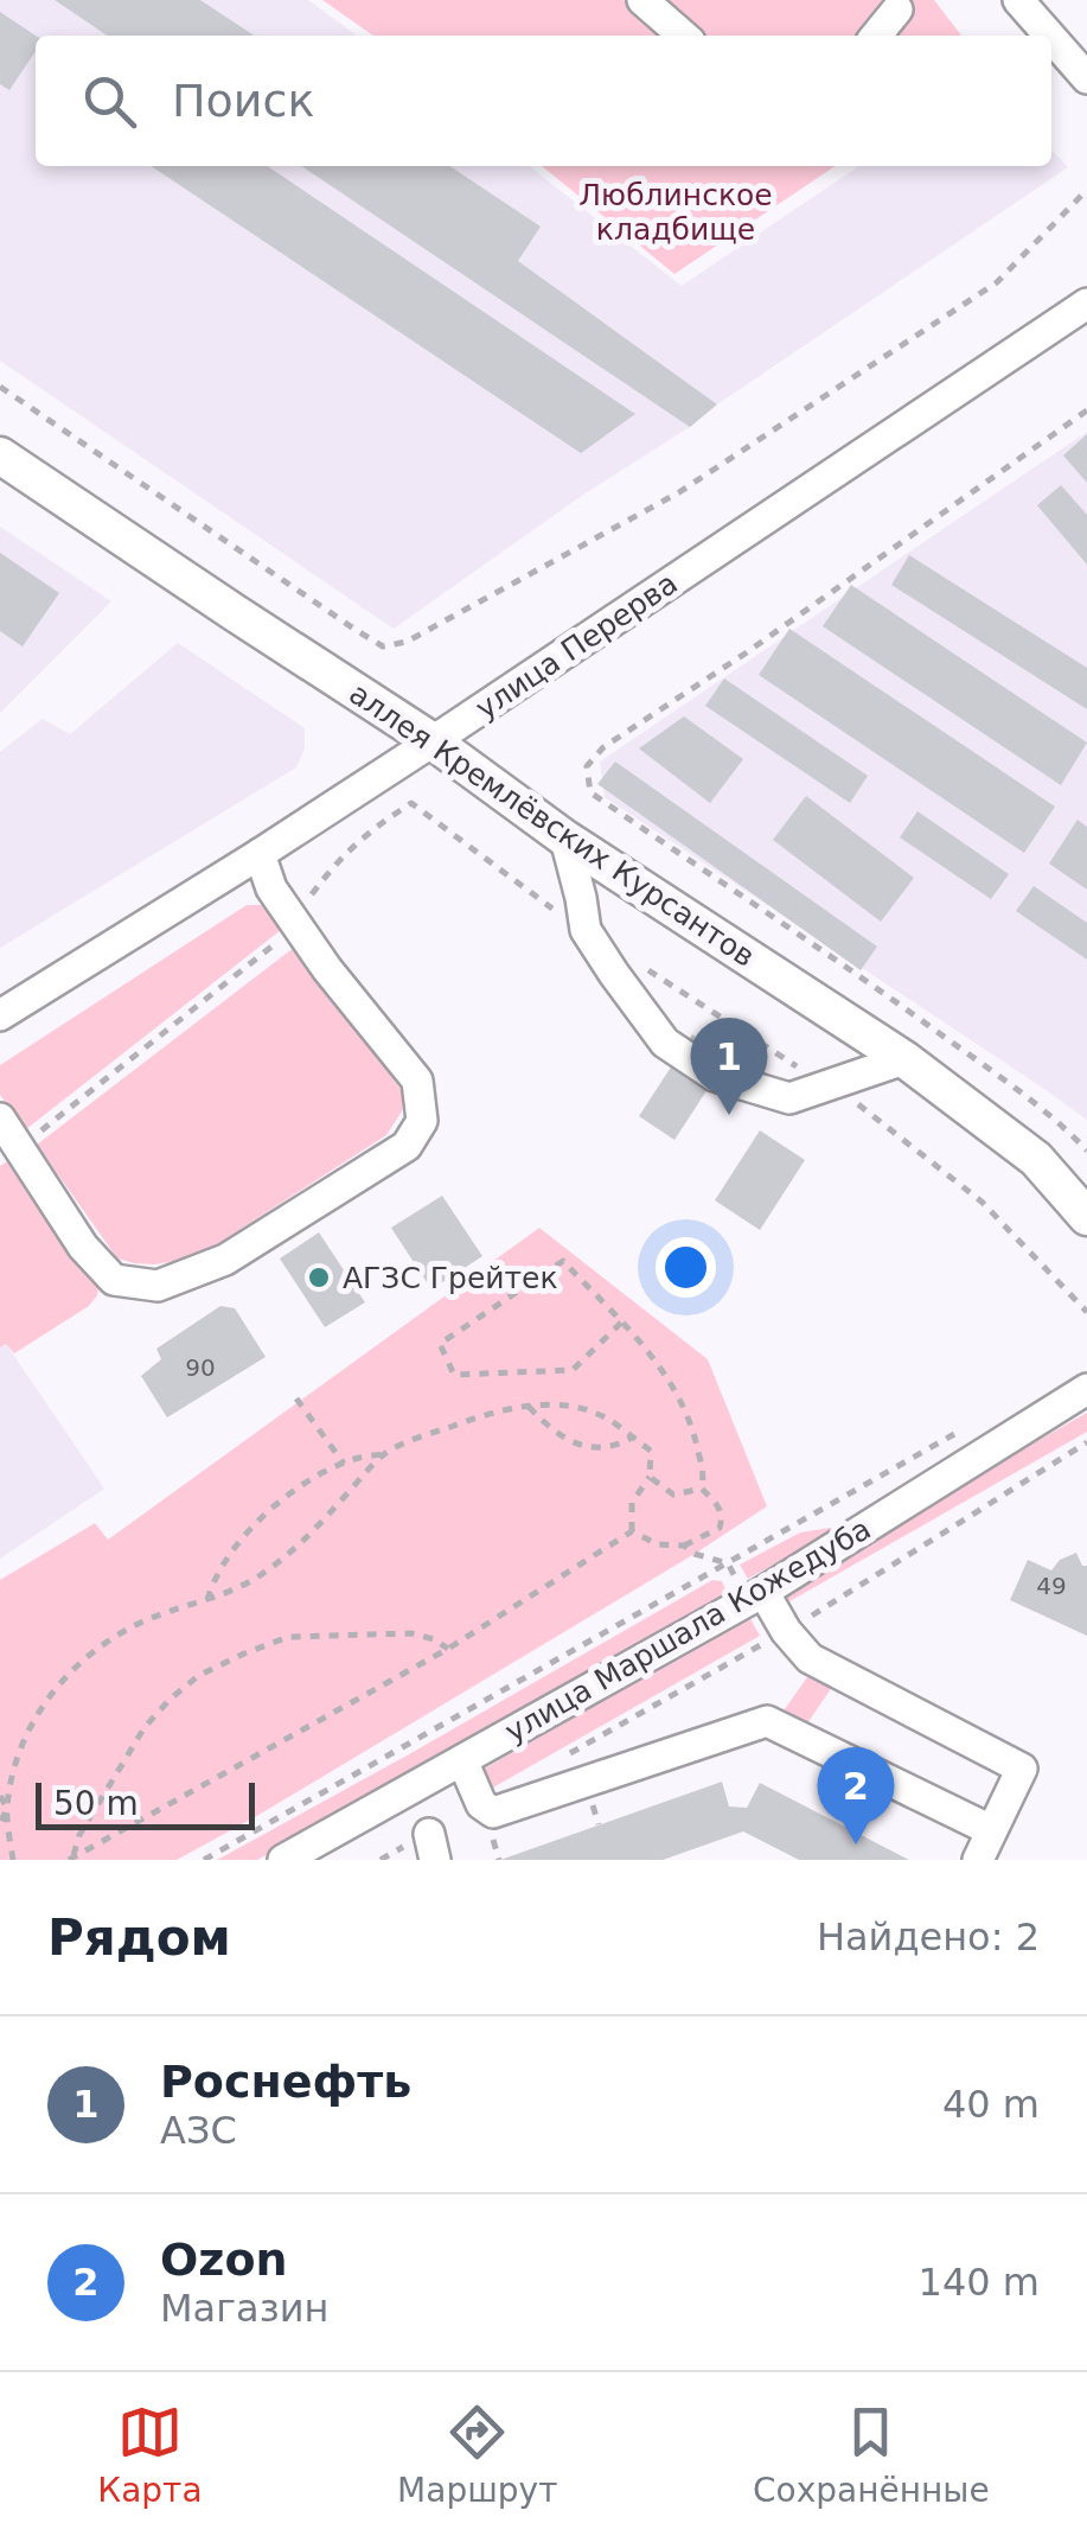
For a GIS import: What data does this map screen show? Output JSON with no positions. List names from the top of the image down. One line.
{"streets":{"main road":["аллея Кремлёвских Курсантов"],"street":["улица Перерва","улица Маршала Кожедуба"]},"crossings":[["улица Перерва","аллея Кремлёвских Курсантов"]],"parks":["Люблинское кладбище"],"places":["АГЗС Грейтек"],"house_numbers":["90","49"],"scale_bar":"50 m","page":{"search":"Поиск","pins":["1","2"],"scale":"50 m","heading":["Рядом","Найдено: 2"],"list":[{"mark":"1","name":"Роснефть","note":"АЗС","value":"40 m"},{"mark":"2","name":"Ozon","note":"Магазин","value":"140 m"}],"nav":["Карта","Маршрут","Сохранённые"]}}
